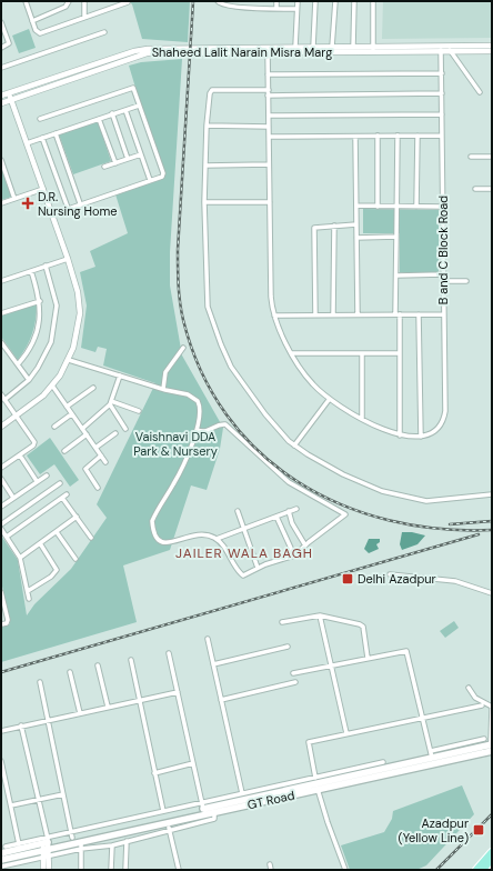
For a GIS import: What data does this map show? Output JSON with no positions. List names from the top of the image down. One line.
{"streets":{"main road":["GT Road"],"street":["Shaheed Lalit Narain Misra Marg","B and C Block Road"]},"crossings":[["Shaheed Lalit Narain Misra Marg","B and C Block Road"]],"districts":["JAILER WALA BAGH"],"parks":["Vaishnavi DDA Park & Nursery"],"places":{"health":["D.R. Nursing Home"],"transit":["Delhi Azadpur","Azadpur (Yellow Line)"]}}
